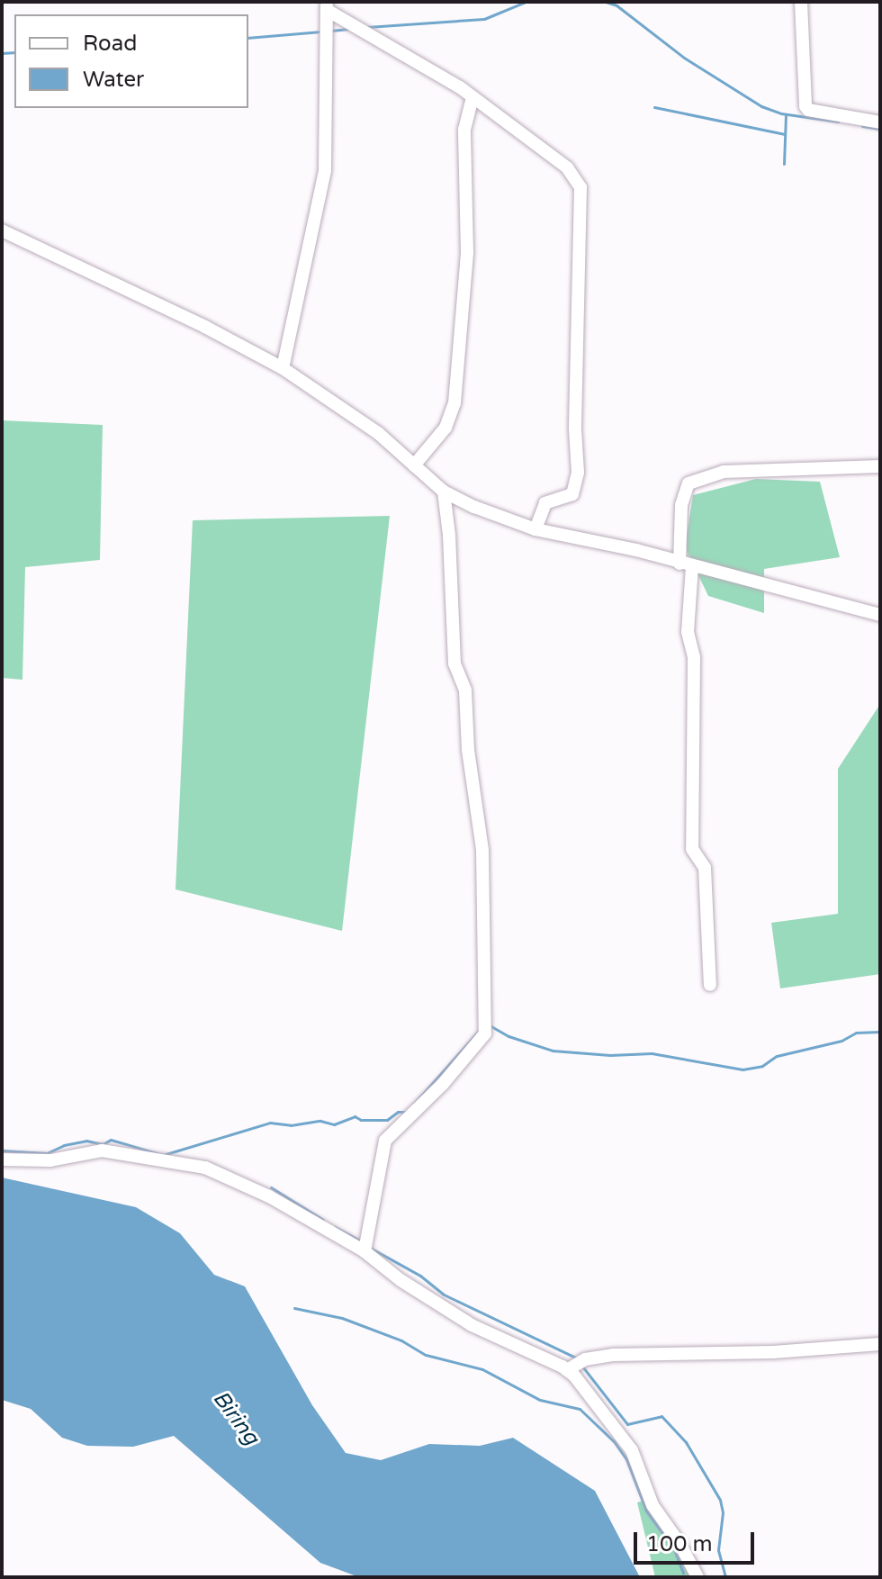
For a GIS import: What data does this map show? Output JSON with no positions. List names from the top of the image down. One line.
{"water":["Biring"],"legend":["Road","Water"],"scale_bar":"100 m"}
